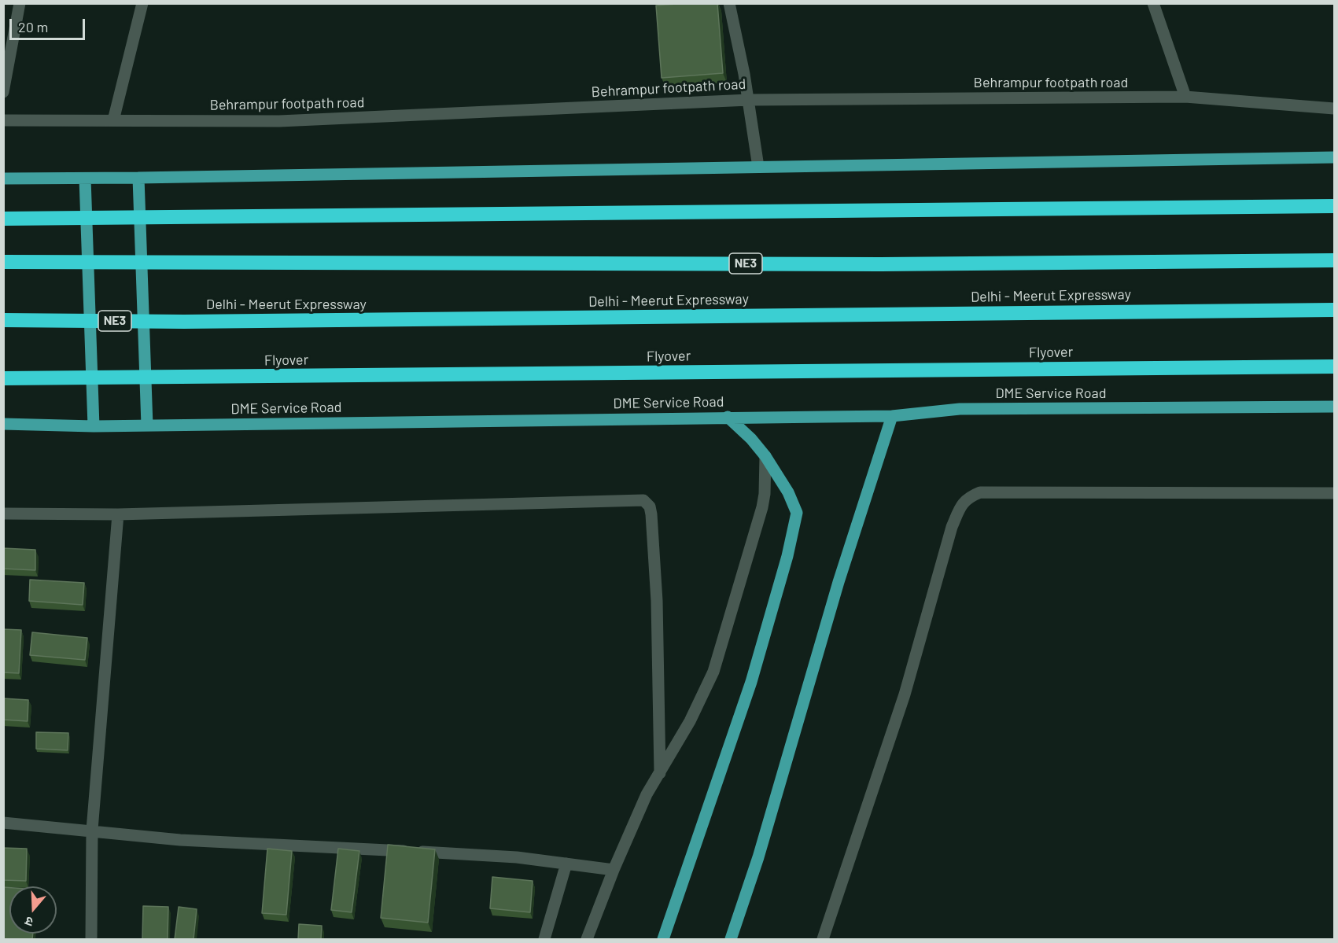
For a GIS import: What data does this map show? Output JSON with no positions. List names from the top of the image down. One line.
{"streets":{"highway":["NE3","Delhi - Meerut Expressway","Flyover"],"main road":["DME Service Road"],"street":["Behrampur footpath road"]},"scale_bar":"20 m","north":"bottom"}
